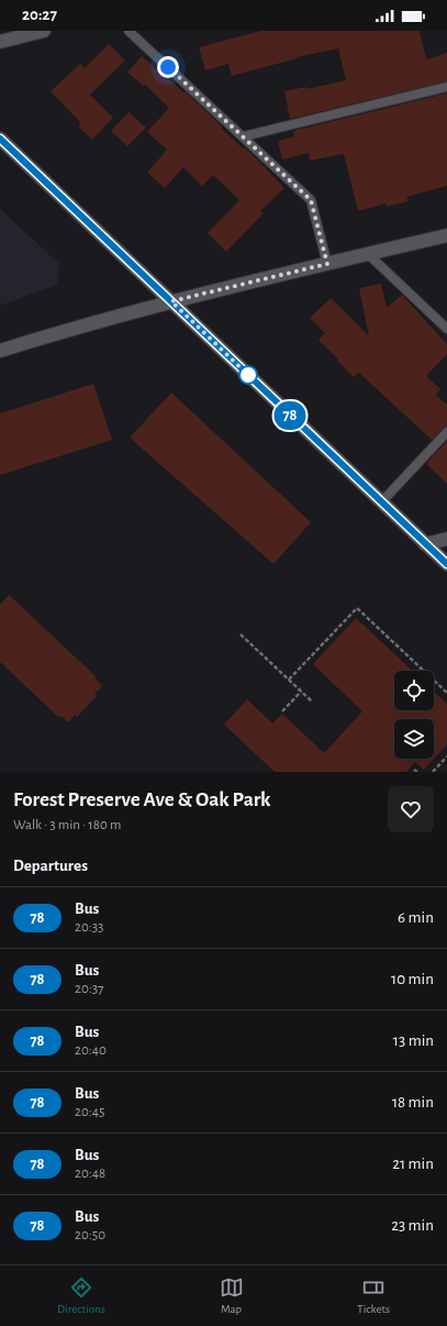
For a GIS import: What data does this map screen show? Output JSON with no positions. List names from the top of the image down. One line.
{"lines":["bus line 78"],"page":{"status":"20:27","on_map":"78","heading":[["Forest Preserve Ave & Oak Park","Walk · 3 min · 180 m"],"Departures"],"list":[{"mark":"78","name":"Bus","note":"20:33","value":"6 min"},{"mark":"78","name":"Bus","note":"20:37","value":"10 min"},{"mark":"78","name":"Bus","note":"20:40","value":"13 min"},{"mark":"78","name":"Bus","note":"20:45","value":"18 min"},{"mark":"78","name":"Bus","note":"20:48","value":"21 min"},{"mark":"78","name":"Bus","note":"20:50","value":"23 min"}],"tabs":["Directions","Map","Tickets"]}}
